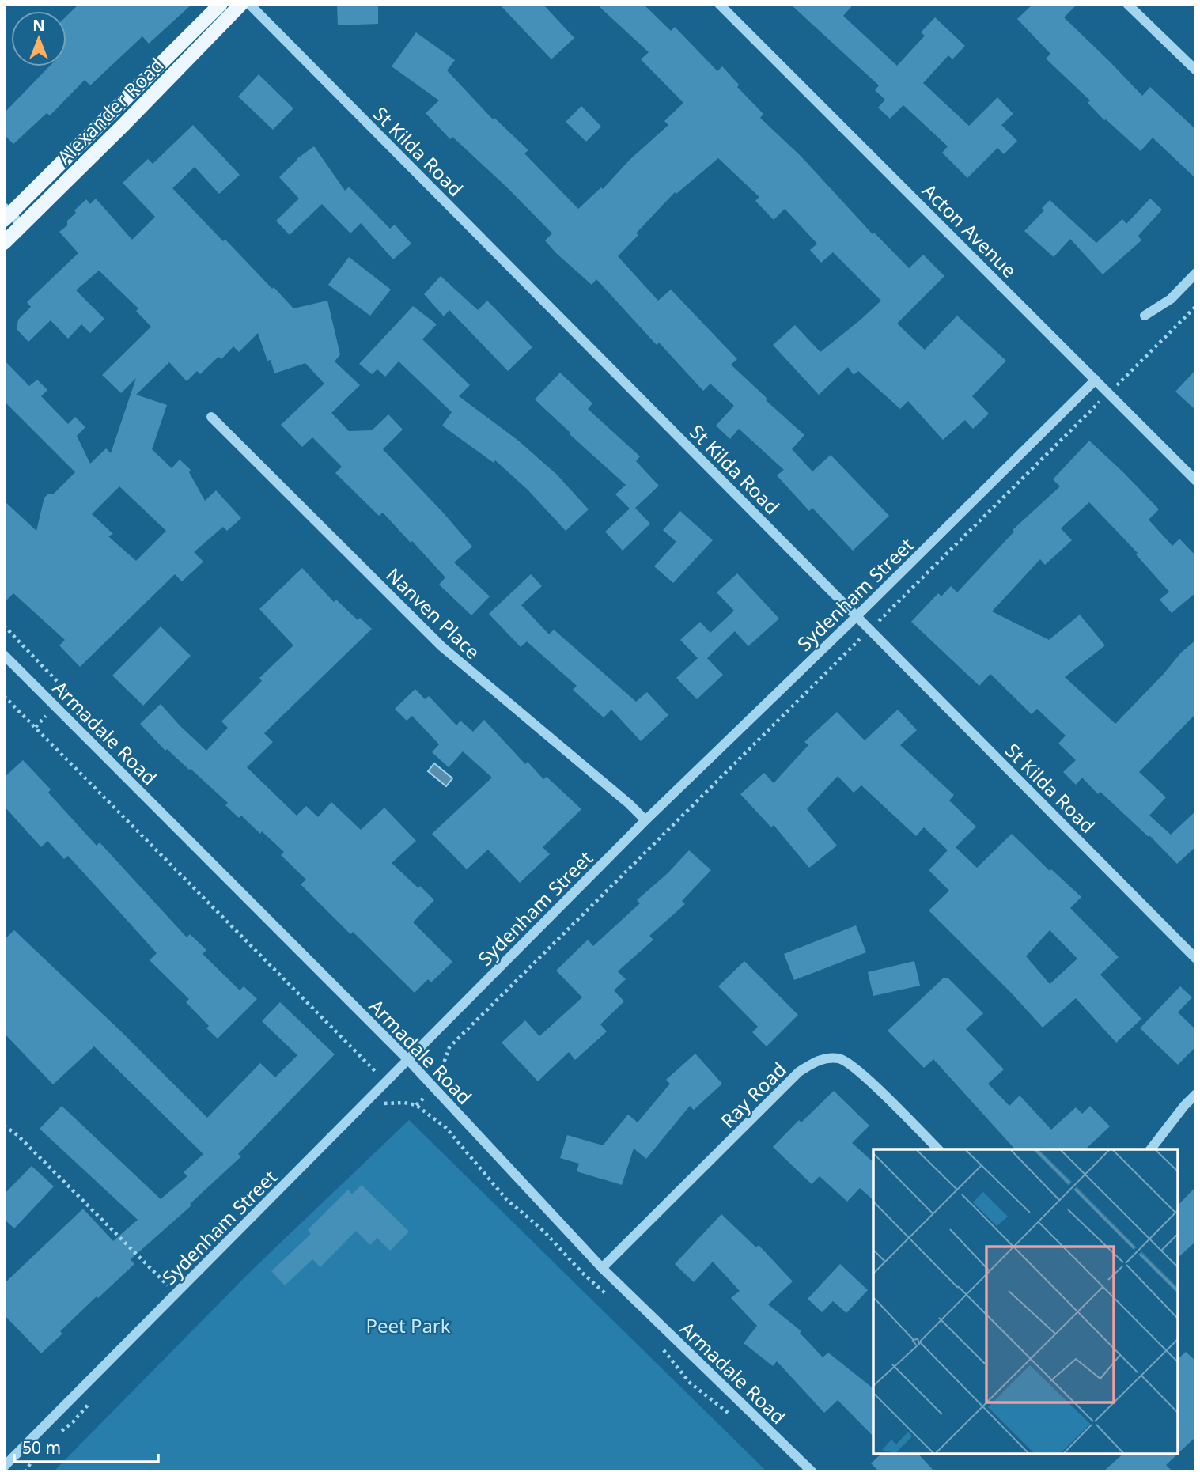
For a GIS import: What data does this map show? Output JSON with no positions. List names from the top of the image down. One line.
{"streets":{"main road":["Alexander Road"],"street":["St Kilda Road","Acton Avenue","Sydenham Street","Nanven Place","Armadale Road","Ray Road"]},"crossings":[["St Kilda Road","Sydenham Street"],["Acton Avenue","Sydenham Street"],["Sydenham Street","Nanven Place"],["Sydenham Street","Armadale Road"],["Armadale Road","Ray Road"]],"parks":["Peet Park"],"scale_bar":"50 m","north":"top"}
